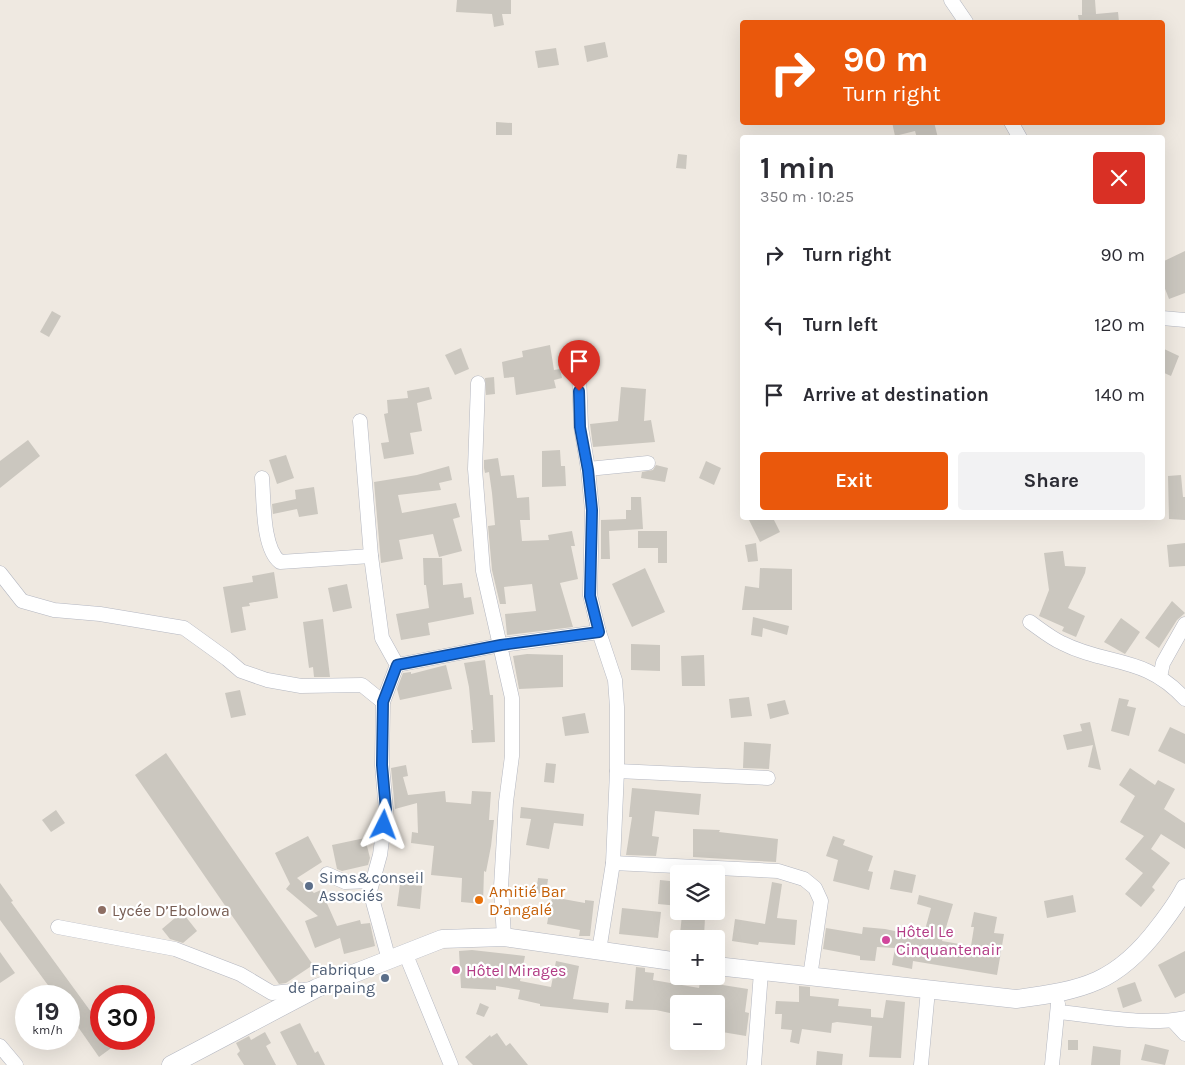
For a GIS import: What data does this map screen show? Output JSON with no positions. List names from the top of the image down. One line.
{"places":["Sims&conseil Associés","Amitié Bar D’angalé","Lycée D’Ebolowa","Hôtel Le Cinquantenair","Hôtel Mirages","Fabrique de parpaing"],"page":{"turn":["90 m","Turn right"],"heading":["1 min","350 m · 10:25"],"list":[{"name":"Turn right","value":"90 m"},{"name":"Turn left","value":"120 m"},{"name":"Arrive at destination","value":"140 m"}],"buttons":["Exit","Share"],"map_buttons":["+","−"],"speed":"19 km/h","limit":"30"}}
